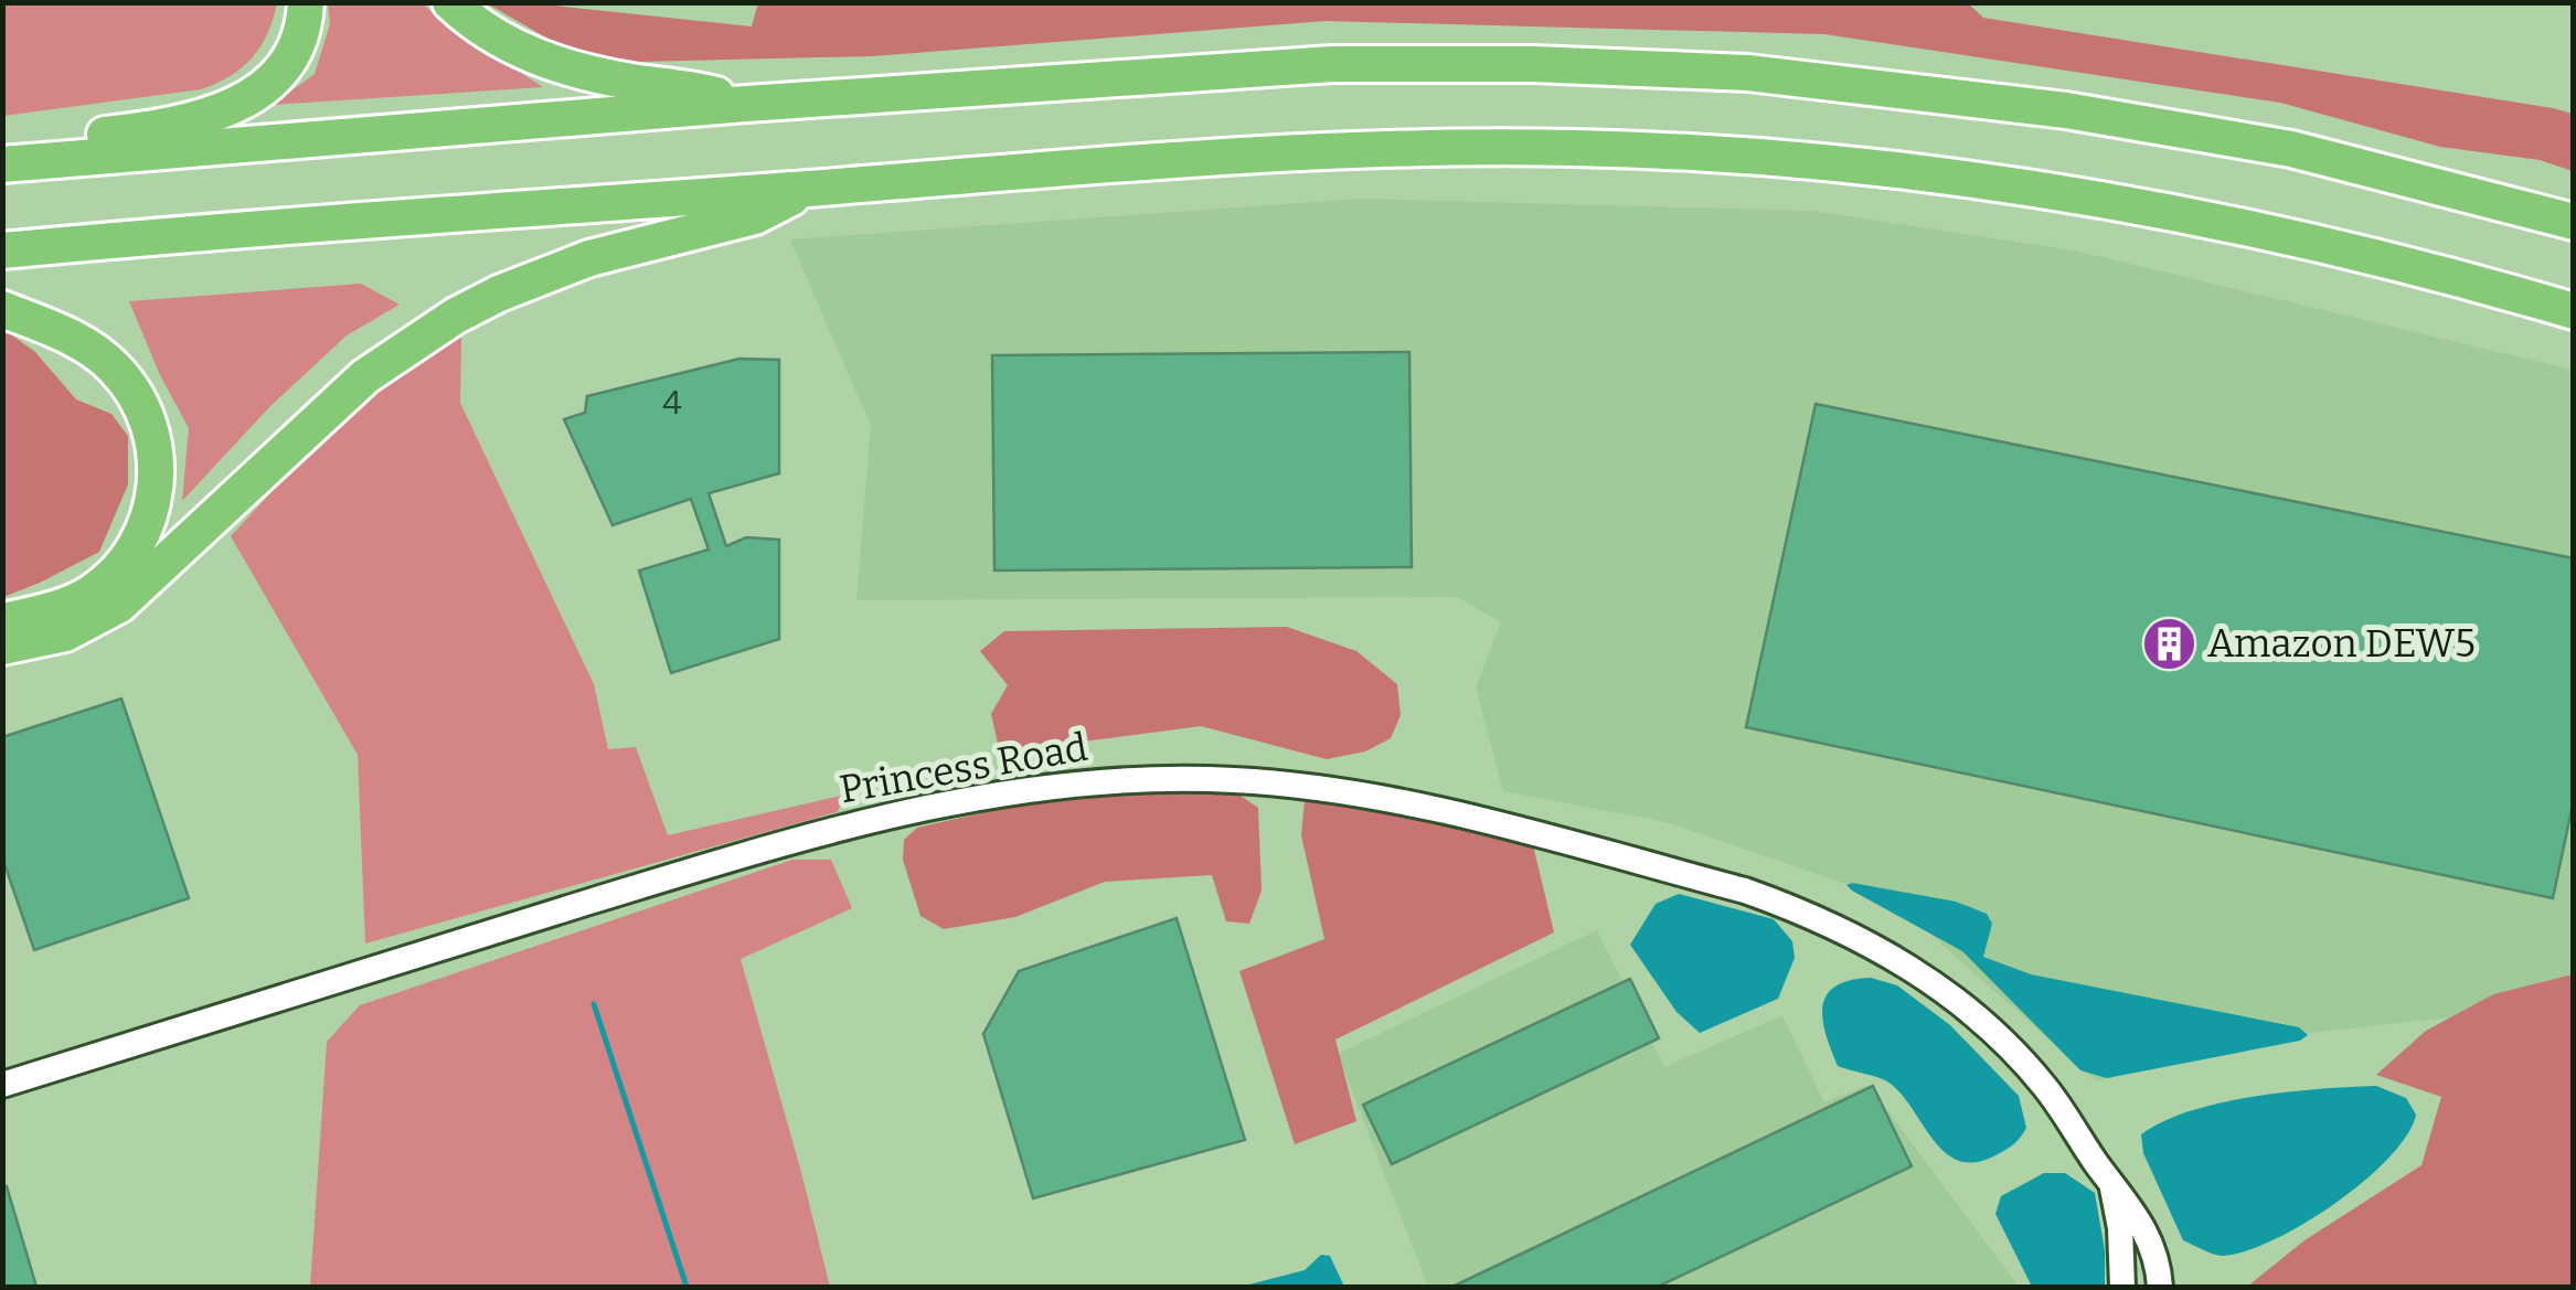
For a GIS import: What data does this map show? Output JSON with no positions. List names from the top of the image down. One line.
{"streets":{"street":["Princess Road"]},"places":{"building":["Amazon DEW5"]},"house_numbers":["4"]}
